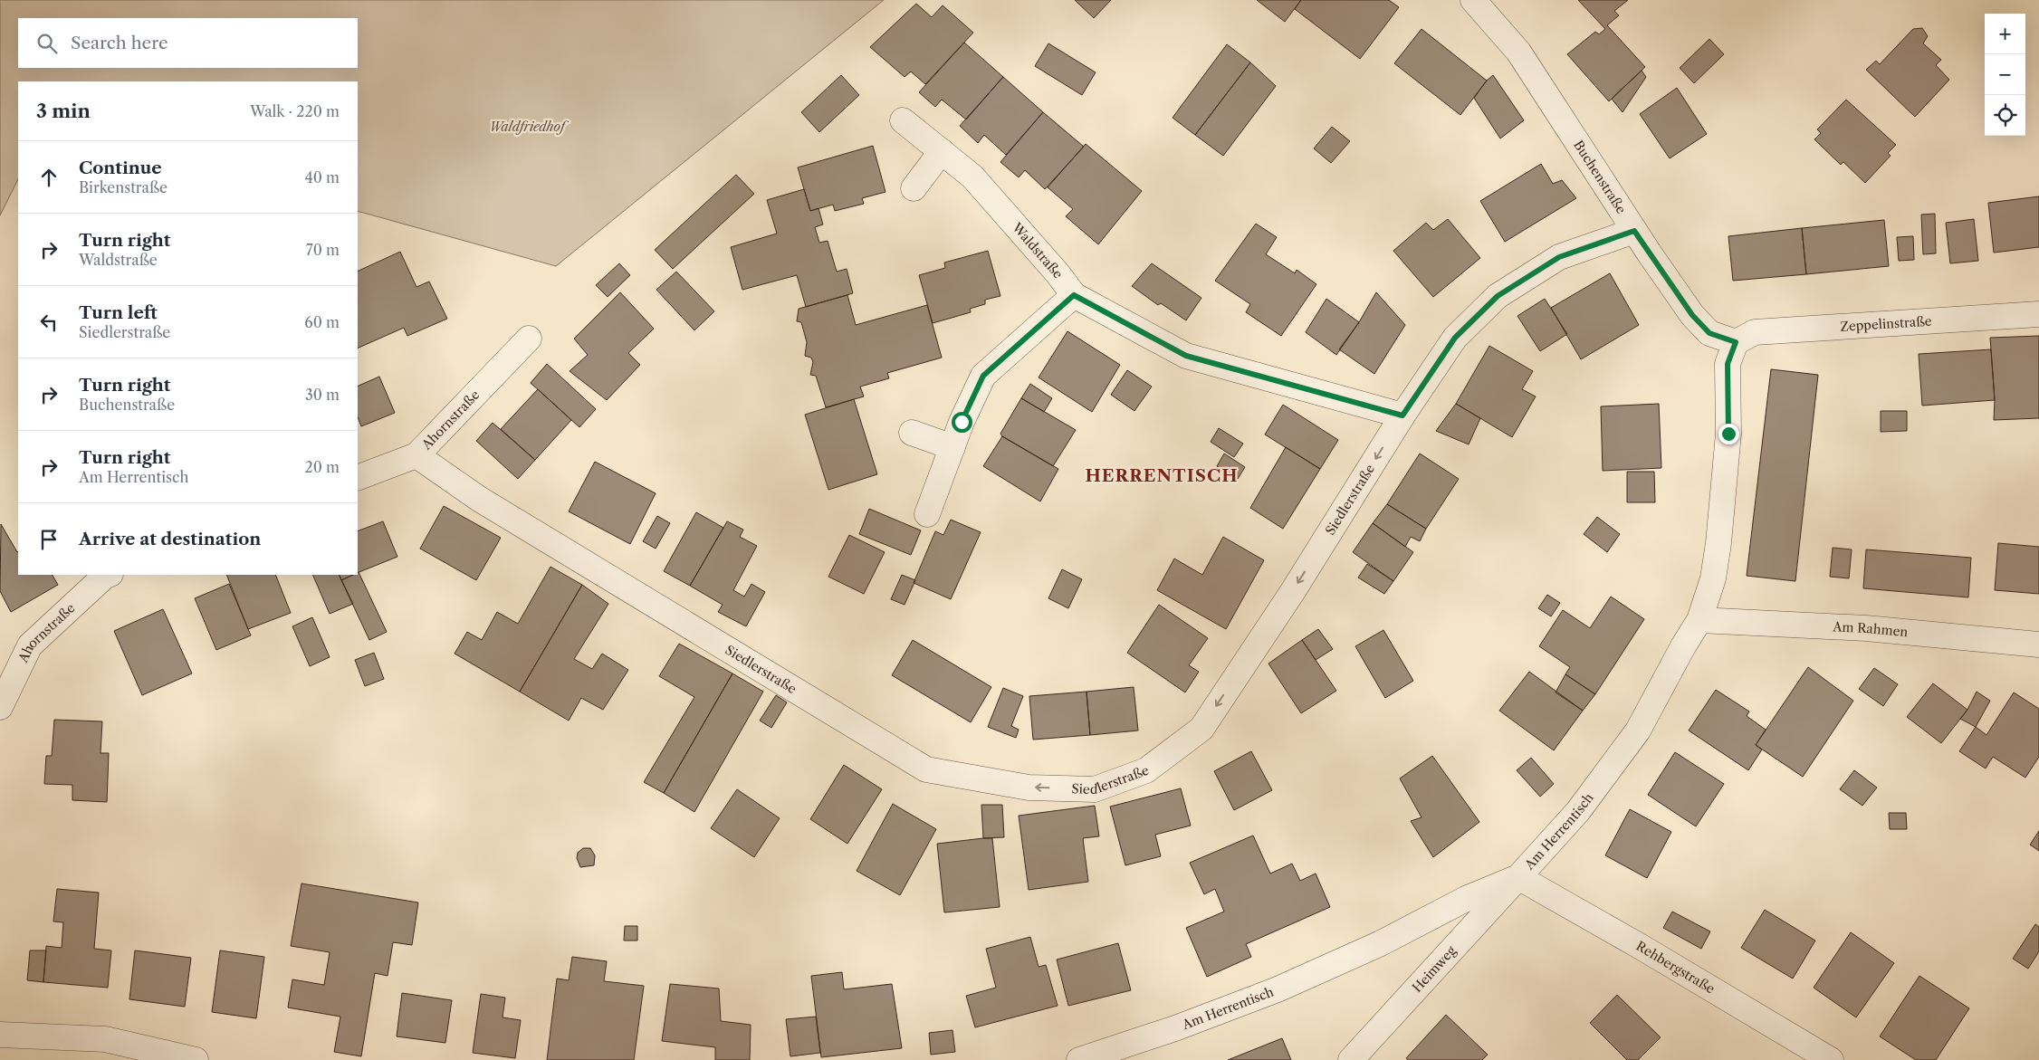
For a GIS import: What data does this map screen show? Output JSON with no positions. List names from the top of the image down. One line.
{"streets":{"street":["Buchenstraße","Waldstraße","Zeppelinstraße","Ahornstraße","Siedlerstraße","Am Rahmen","Am Herrentisch","Rehbergstraße","Heimweg"]},"crossings":[["Buchenstraße","Zeppelinstraße"],["Buchenstraße","Siedlerstraße"],["Buchenstraße","Am Herrentisch"],["Waldstraße","Siedlerstraße"],["Zeppelinstraße","Am Herrentisch"],["Ahornstraße","Siedlerstraße"],["Am Rahmen","Am Herrentisch"],["Am Herrentisch","Rehbergstraße"],["Am Herrentisch","Heimweg"],["Rehbergstraße","Heimweg"]],"districts":["HERRENTISCH"],"parks":["Waldfriedhof"],"page":{"map_buttons":["+","−"],"search":"Search here","heading":["3 min","Walk · 220 m"],"list":[["Continue","Birkenstraße","40 m"],["Turn right","Waldstraße","70 m"],["Turn left","Siedlerstraße","60 m"],["Turn right","Buchenstraße","30 m"],["Turn right","Am Herrentisch","20 m"],"Arrive at destination"]}}
